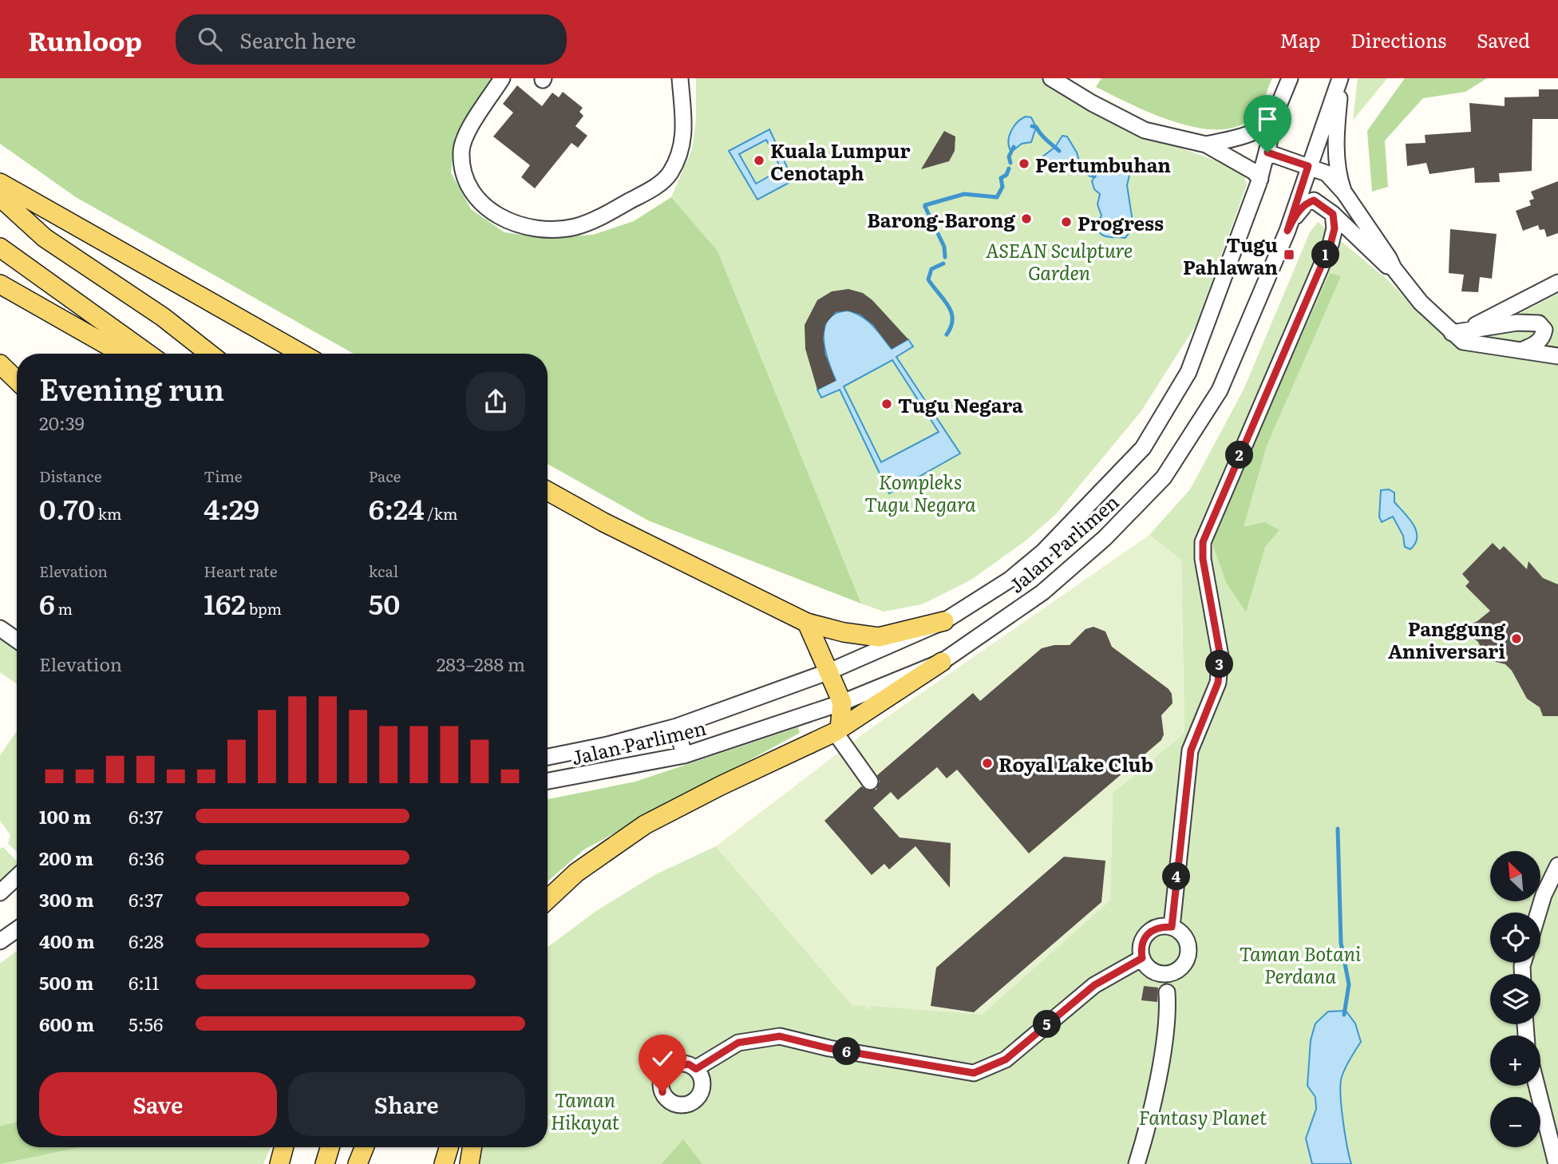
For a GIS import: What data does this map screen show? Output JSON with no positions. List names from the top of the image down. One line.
{"streets":{"street":["Jalan Parlimen"]},"parks":["ASEAN Sculpture Garden","Kompleks Tugu Negara","Taman Botani Perdana","Taman Hikayat","Fantasy Planet"],"places":{"other":["Kuala Lumpur Cenotaph","Pertumbuhan","Barong-Barong","Progress","Tugu Negara","Panggung Anniversari","Royal Lake Club"],"transit":["Tugu Pahlawan"]},"north":"top left","page":{"header":"Runloop","search":"Search here","nav":["Map","Directions","Saved"],"pins":["1","2","3","4","5","6"],"heading":["Evening run","20:39"],"stats":[["Distance","0.70 km"],["Time","4:29"],["Pace","6:24 /km"],["Elevation","6 m"],["Heart rate","162 bpm"],["kcal","50"]],"chart":["Elevation","283–288 m"],"list":[{"name":"100 m","note":"6:37"},{"name":"200 m","note":"6:36"},{"name":"300 m","note":"6:37"},{"name":"400 m","note":"6:28"},{"name":"500 m","note":"6:11"},{"name":"600 m","note":"5:56"}],"map_buttons":["+","−"],"buttons":["Save","Share"]}}
